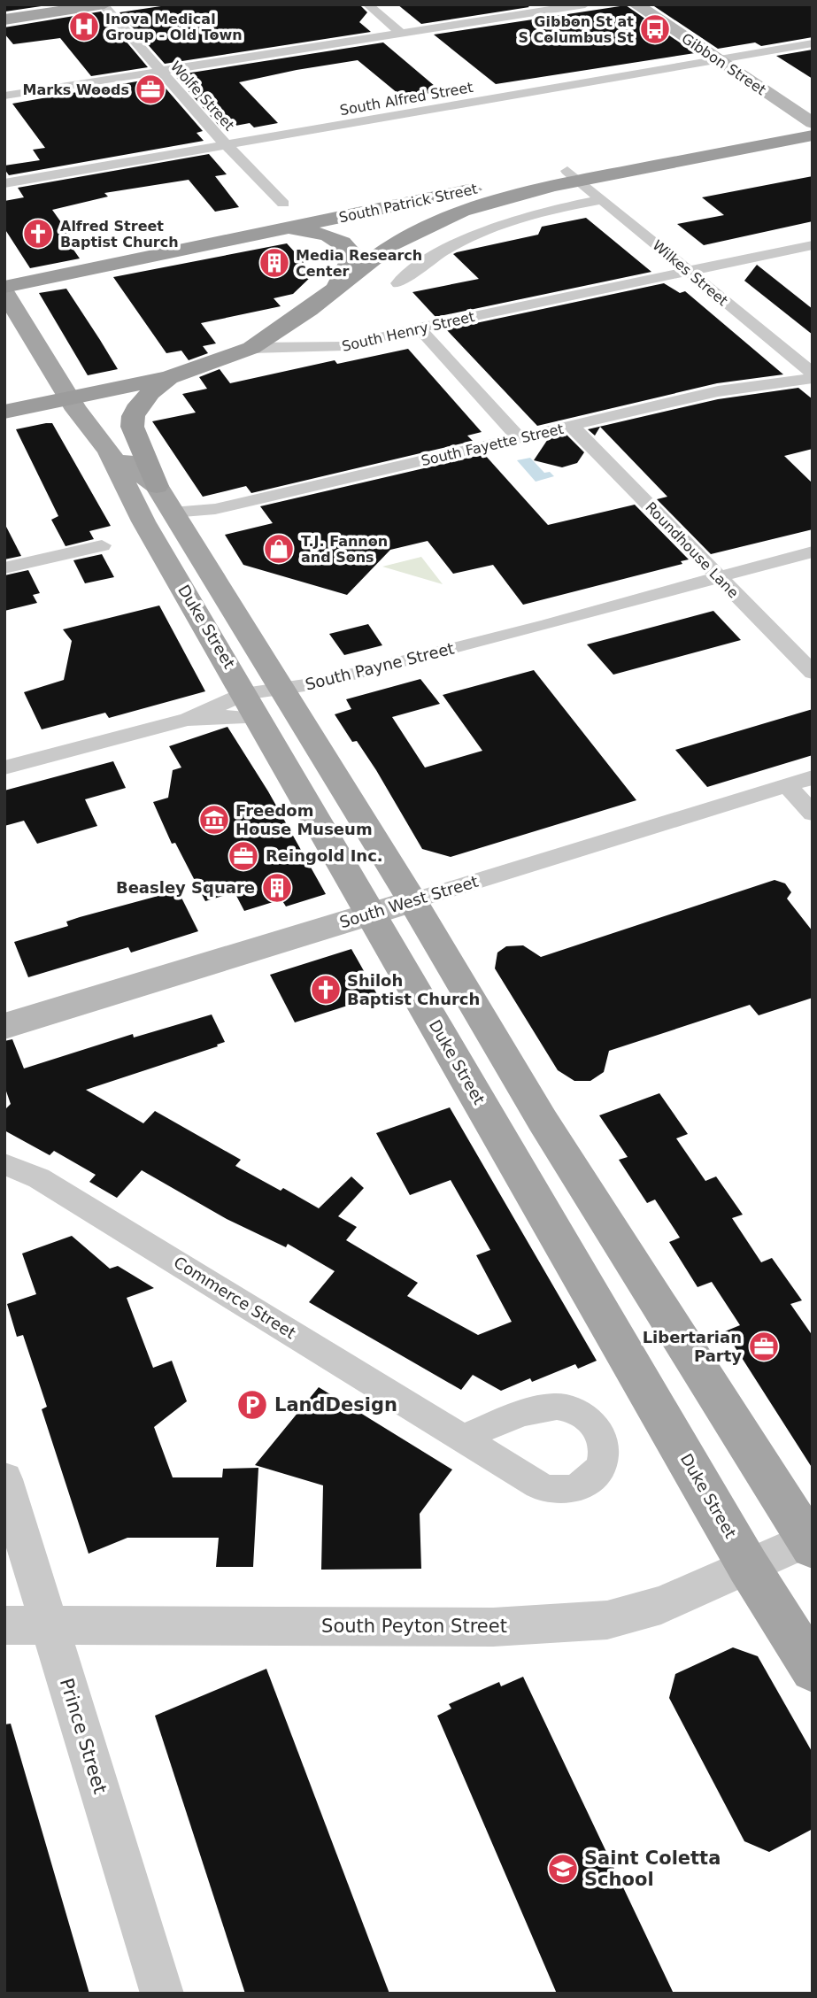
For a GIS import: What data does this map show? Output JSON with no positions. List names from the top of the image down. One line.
{"streets":{"highway":["South Patrick Street","South Henry Street"],"main road":["Gibbon Street","Duke Street","South West Street"],"street":["Wolfe Street","South Alfred Street","Wilkes Street","South Fayette Street","Roundhouse Lane","South Payne Street","Commerce Street","South Peyton Street","Prince Street"]},"crossings":[["Gibbon Street","South Alfred Street"],["Gibbon Street","South Patrick Street"],["Wolfe Street","South Alfred Street"],["South Patrick Street","Wilkes Street"],["South Patrick Street","South Henry Street"],["Wilkes Street","South Henry Street"],["Wilkes Street","South Fayette Street"],["South Henry Street","Duke Street"],["South Fayette Street","Roundhouse Lane"],["South Fayette Street","Duke Street"],["Roundhouse Lane","South Payne Street"],["Duke Street","South Payne Street"],["Duke Street","South West Street"],["Duke Street","South Peyton Street"],["South Peyton Street","Prince Street"]],"places":{"hospital":["Inova Medical Group - Old Town"],"bus stop":["Gibbon St at S Columbus St"],"office":["Marks Woods","Reingold Inc.","Libertarian Party"],"church":["Alfred Street Baptist Church","Shiloh Baptist Church"],"building":["Media Research Center","Beasley Square"],"shop":["T.J. Fannon and Sons"],"museum":["Freedom House Museum"],"parking":["LandDesign"],"school or university":["Saint Coletta School"]}}
